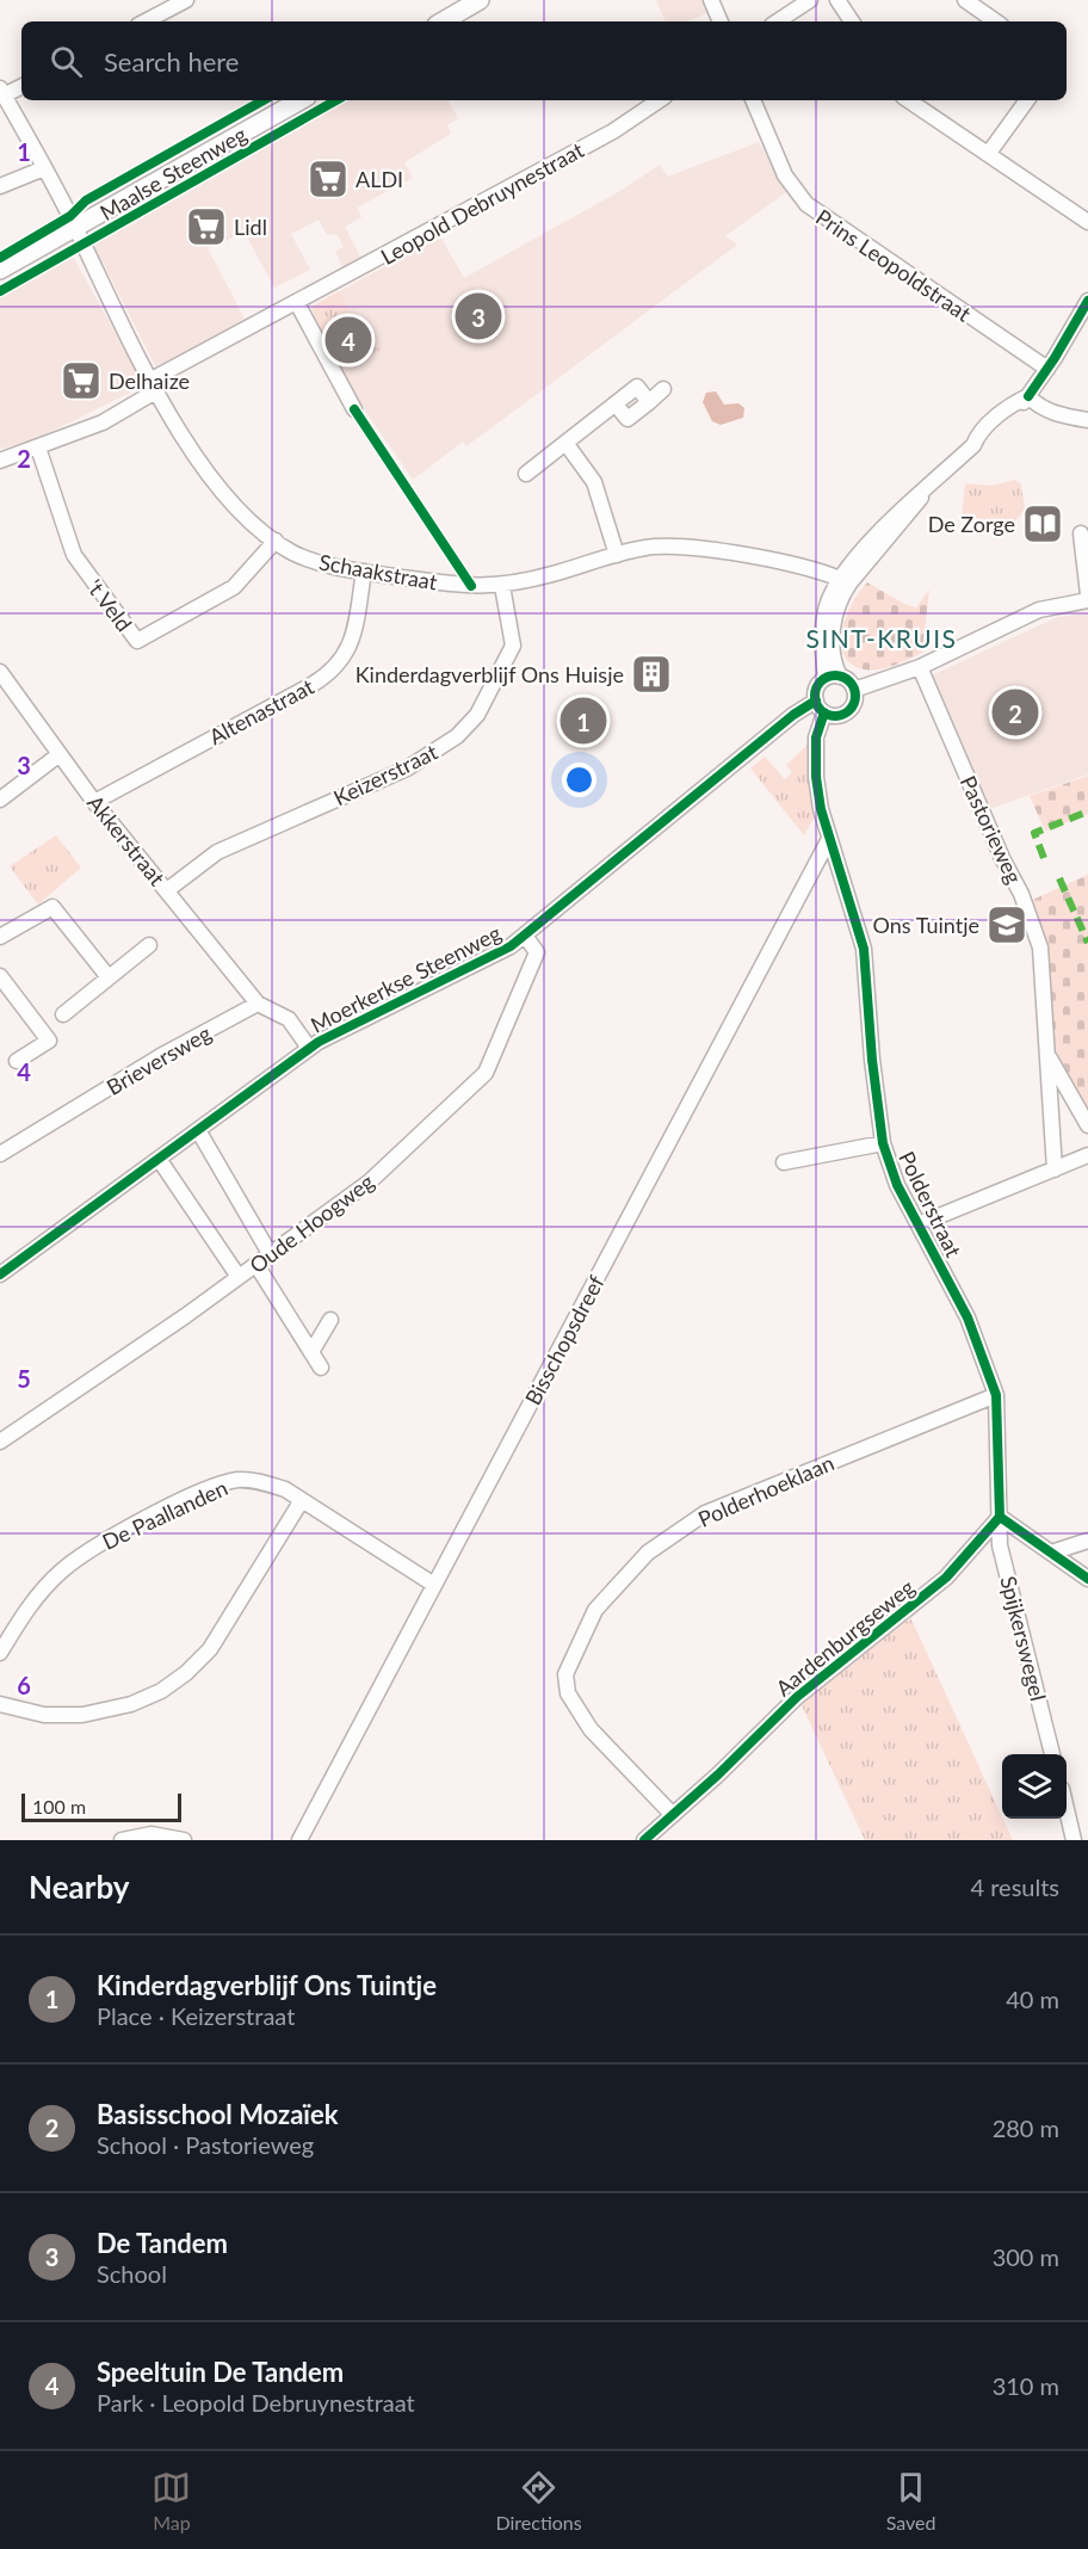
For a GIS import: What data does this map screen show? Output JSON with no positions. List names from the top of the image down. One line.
{"streets":{"main road":["Maalse Steenweg"],"street":["Leopold Debruynestraat","Prins Leopoldstraat","Schaakstraat","'t Veld","Altenastraat","Keizerstraat","Pastorieweg","Akkerstraat","Moerkerkse Steenweg","Brieversweg","Polderstraat","Oude Hoogweg","Bisschopsdreef","Polderhoeklaan","De Paallanden","Aardenburgseweg","Spijkerswegel"]},"crossings":[["Maalse Steenweg","Schaakstraat"],["Leopold Debruynestraat","Schaakstraat"],["Leopold Debruynestraat","'t Veld"],["Schaakstraat","'t Veld"],["Schaakstraat","Altenastraat"],["Schaakstraat","Keizerstraat"],["Altenastraat","Akkerstraat"],["Keizerstraat","Akkerstraat"],["Akkerstraat","Brieversweg"],["Moerkerkse Steenweg","Polderstraat"],["Moerkerkse Steenweg","Oude Hoogweg"],["Polderstraat","Bisschopsdreef"],["Polderstraat","Polderhoeklaan"],["Polderstraat","Aardenburgseweg"],["Polderstraat","Spijkerswegel"],["Bisschopsdreef","De Paallanden"],["Polderhoeklaan","Aardenburgseweg"],["Aardenburgseweg","Spijkerswegel"]],"districts":["SINT-KRUIS"],"places":{"supermarket":["ALDI","Lidl","Delhaize"],"library":["De Zorge"],"building":["Kinderdagverblijf Ons Huisje"],"school or university":["Ons Tuintje"]},"scale_bar":"100 m","page":{"search":"Search here","pins":["3","4","2","1"],"scale":"100 m","heading":["Nearby","4 results"],"list":[{"mark":"1","name":"Kinderdagverblijf Ons Tuintje","note":"Place · Keizerstraat","value":"40 m"},{"mark":"2","name":"Basisschool Mozaïek","note":"School · Pastorieweg","value":"280 m"},{"mark":"3","name":"De Tandem","note":"School","value":"300 m"},{"mark":"4","name":"Speeltuin De Tandem","note":"Park · Leopold Debruynestraat","value":"310 m"}],"nav":["Map","Directions","Saved"]},"grid":{"rows":["1","2","3","4","5","6"]}}
